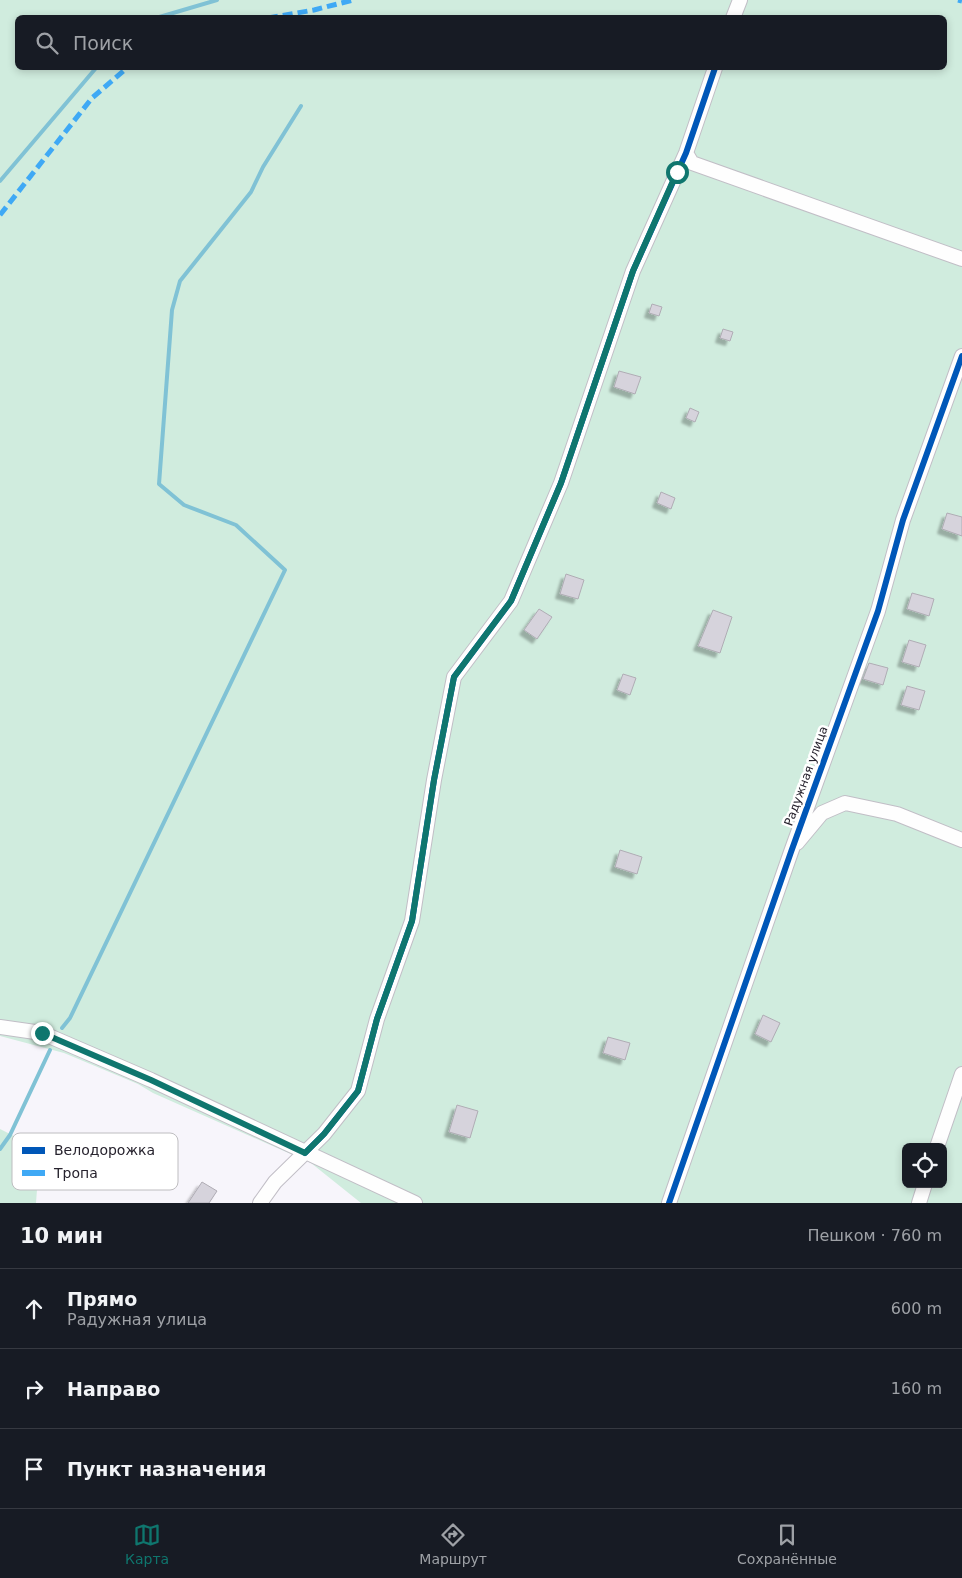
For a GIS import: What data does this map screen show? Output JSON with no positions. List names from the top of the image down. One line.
{"streets":{"street":["Радужная улица"]},"legend":["Велодорожка","Тропа"],"page":{"search":"Поиск","heading":["10 мин","Пешком · 760 m"],"list":[["Прямо","Радужная улица","600 m"],["Направо","160 m"],"Пункт назначения"],"nav":["Карта","Маршрут","Сохранённые"]}}
